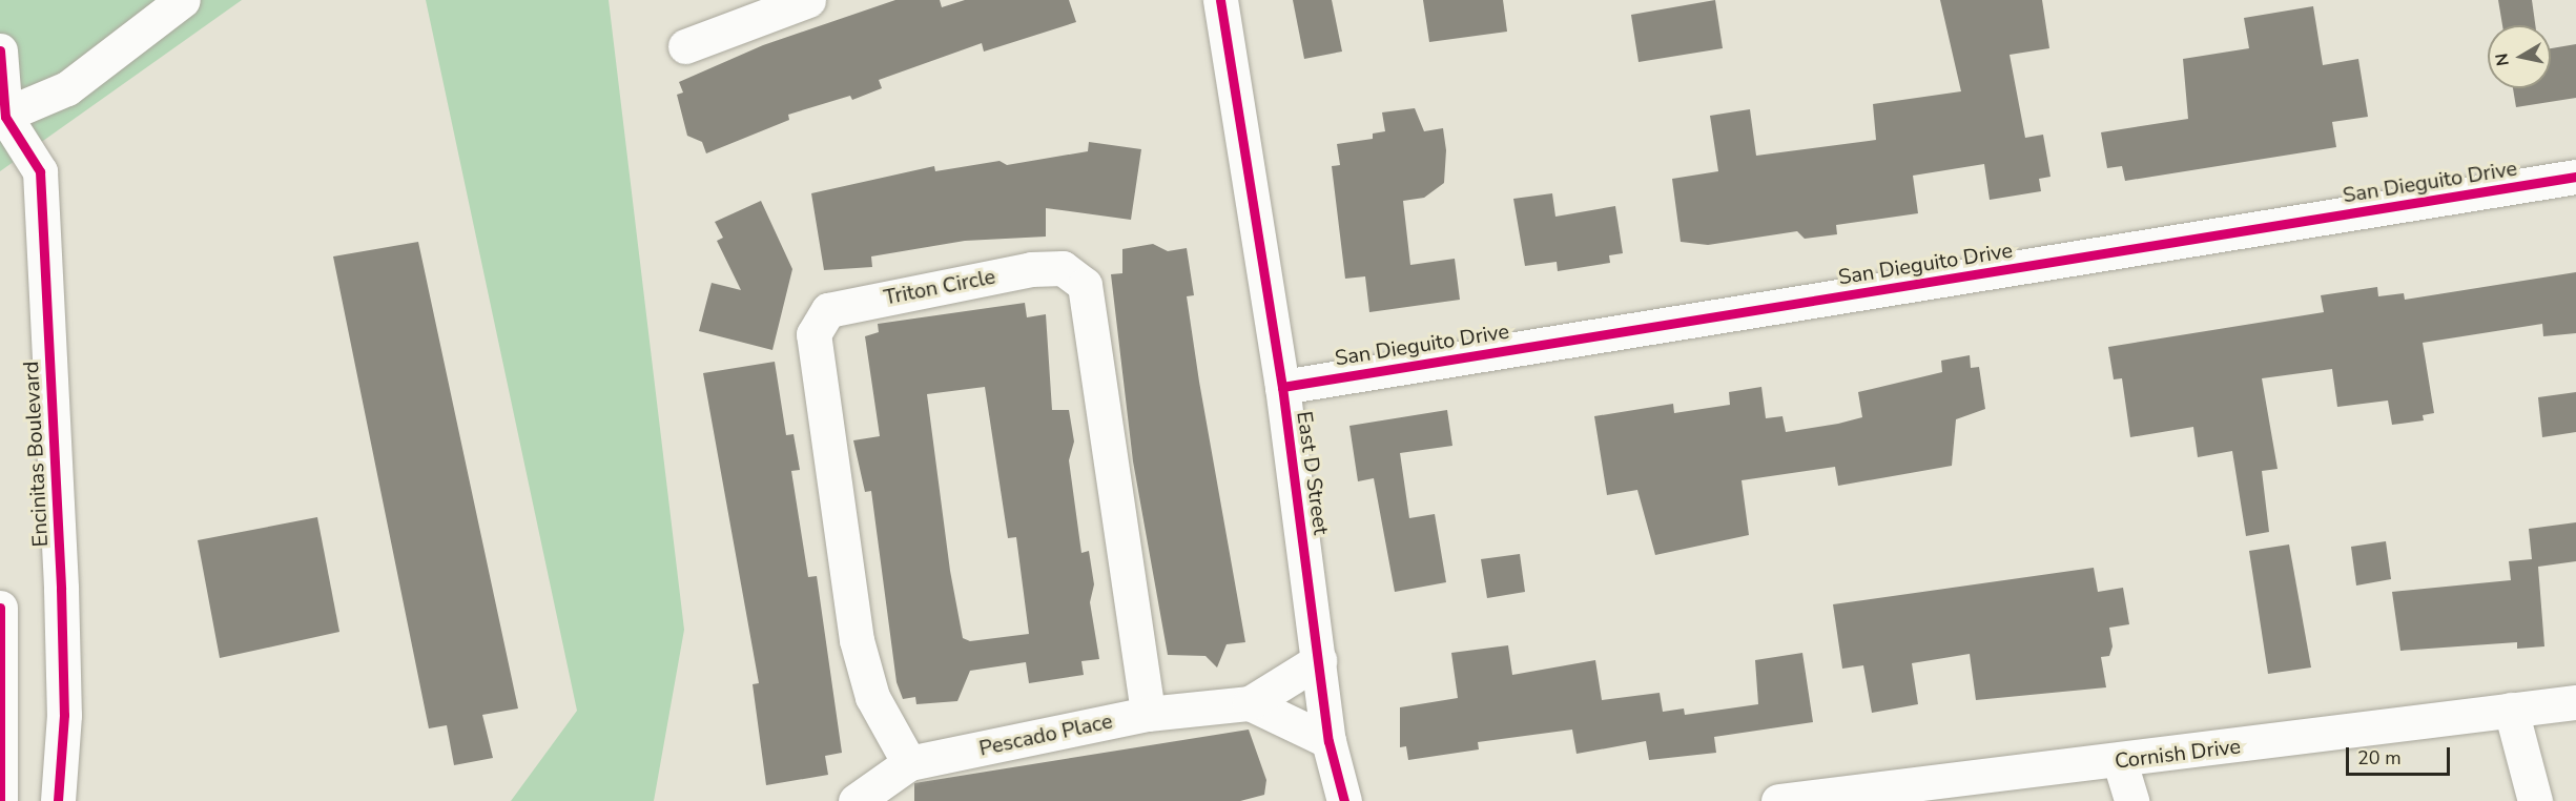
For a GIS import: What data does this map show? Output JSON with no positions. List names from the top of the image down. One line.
{"streets":{"main road":["San Dieguito Drive","Triton Circle","Encinitas Boulevard","East D Street","Pescado Place","Cornish Drive"]},"crossings":[["San Dieguito Drive","East D Street"],["Triton Circle","Pescado Place"],["East D Street","Pescado Place"]],"scale_bar":"20 m","north":"left"}
